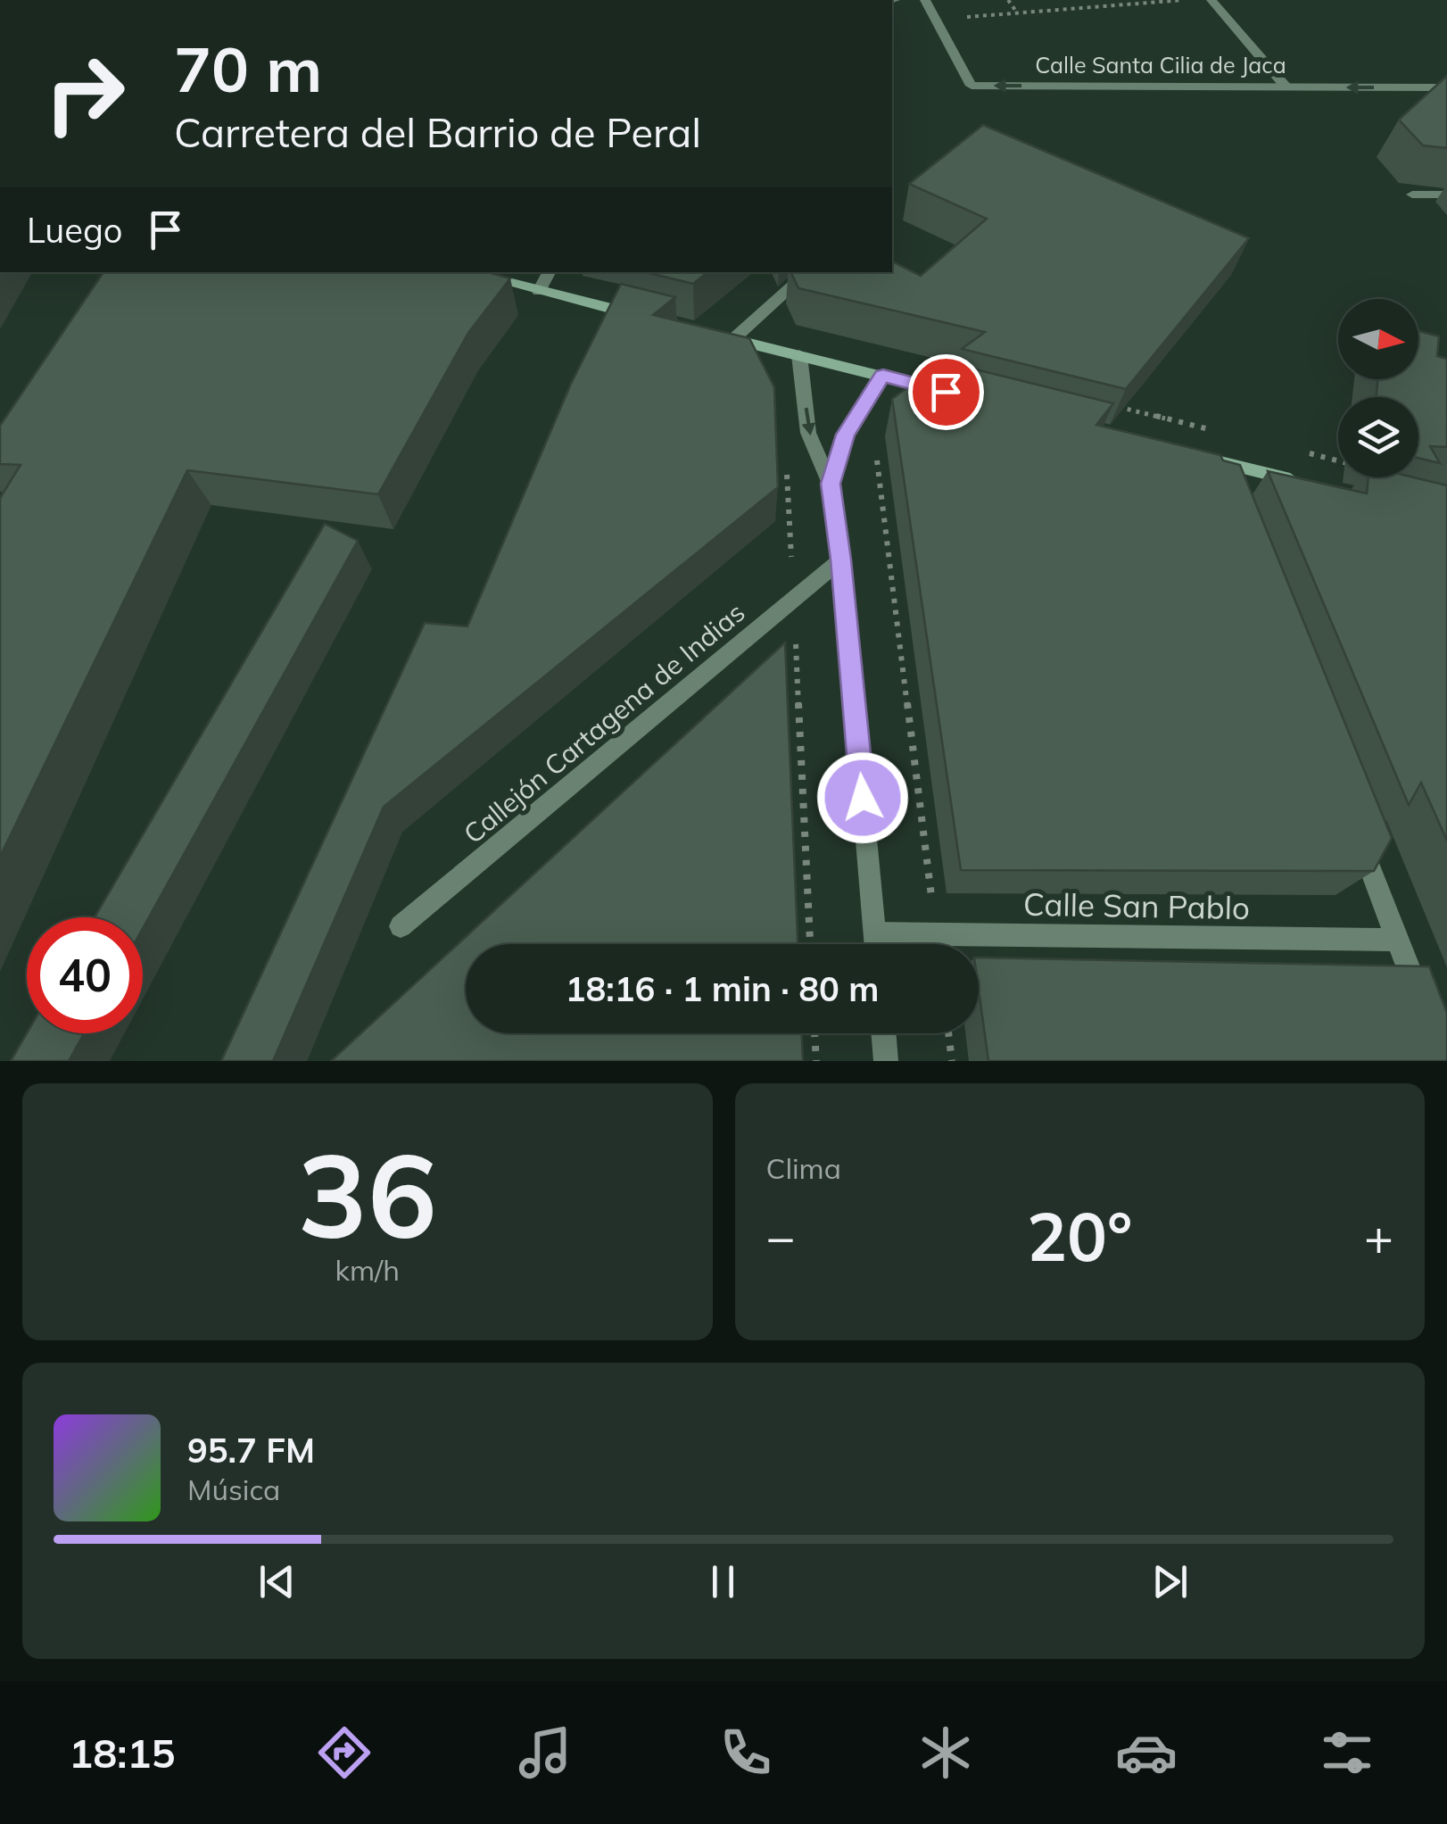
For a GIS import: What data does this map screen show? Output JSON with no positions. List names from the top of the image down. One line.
{"streets":{"street":["Calle Santa Cilia de Jaca","Callejón Cartagena de Indias","Calle San Pablo"]},"one_way":["Calle Santa Cilia de Jaca"],"north":"right","page":{"turn":["70 m","Carretera del Barrio de Peral"],"then":"Luego","limit":"40","trip":"18:16 · 1 min · 80 m","tile":[["36","km/h"],"Clima"],"heat":["−","20°","+"],"song":["95.7 FM","Música"],"tabs":"18:15"}}
